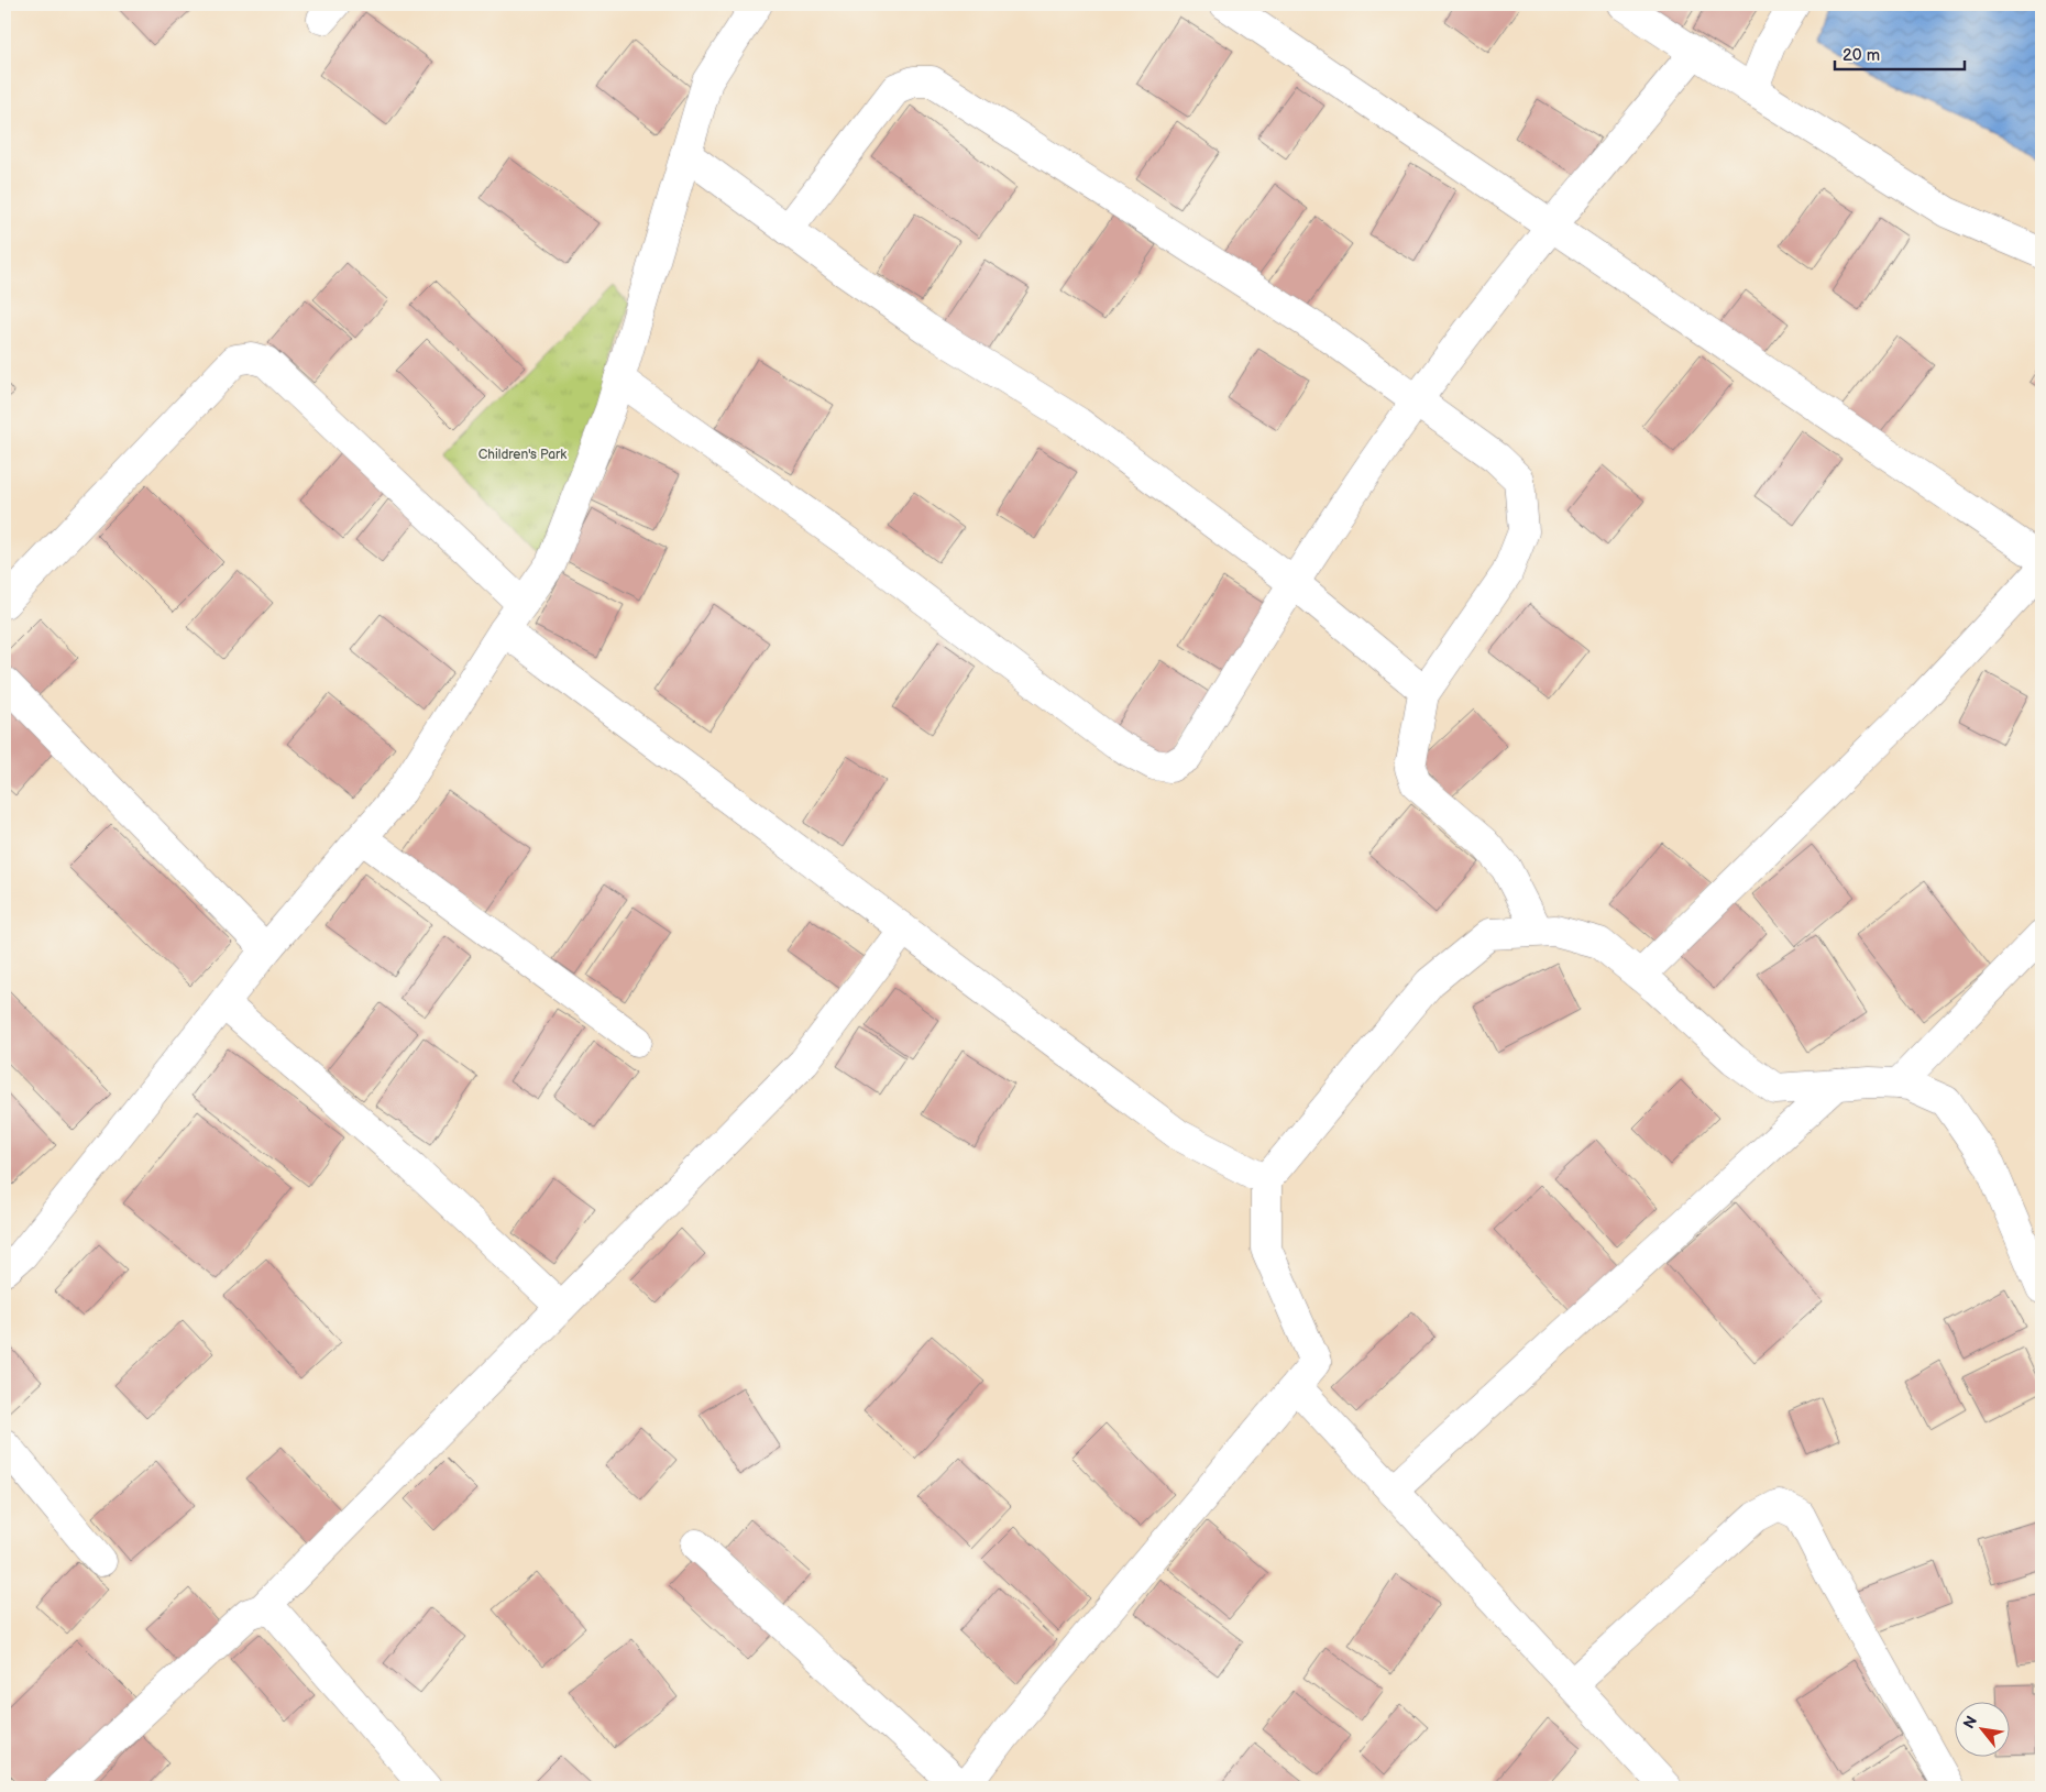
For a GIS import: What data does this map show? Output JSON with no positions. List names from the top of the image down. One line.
{"parks":["Children's Park"],"scale_bar":"20 m","north":"top left"}
